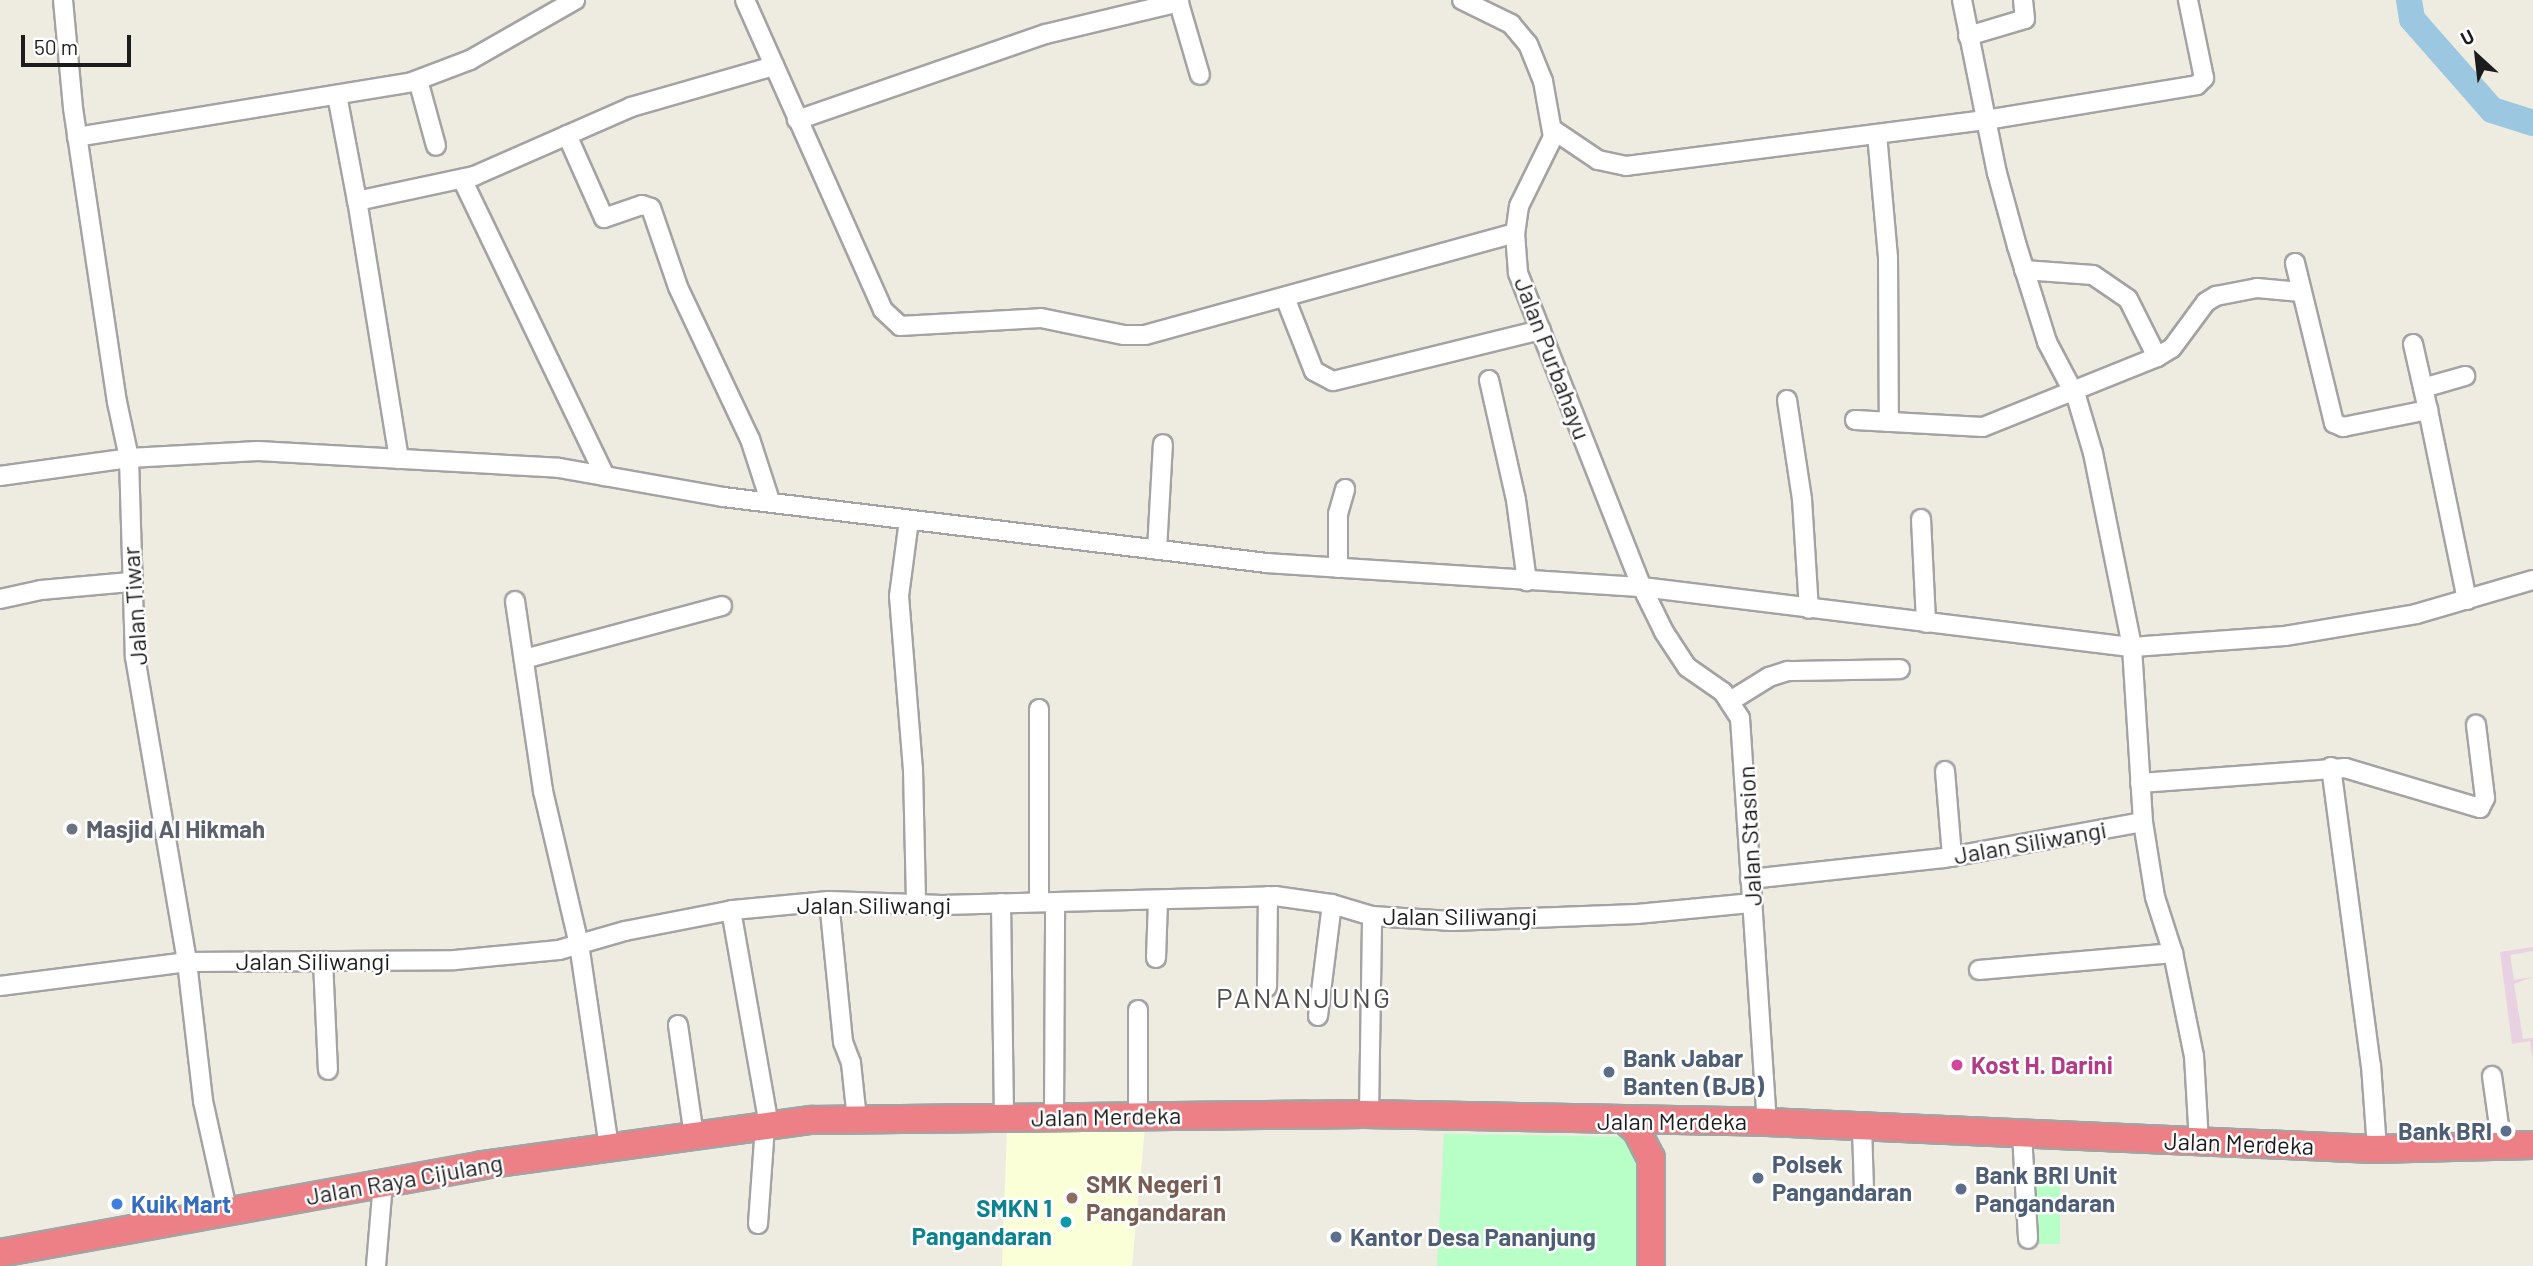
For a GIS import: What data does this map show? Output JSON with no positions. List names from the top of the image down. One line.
{"streets":{"highway":["Jalan Merdeka","Jalan Raya Cijulang"],"street":["Jalan Purbahayu","Jalan Tiwar","Jalan Stasion","Jalan Siliwangi"]},"crossings":[["Jalan Tiwar","Jalan Siliwangi"],["Jalan Tiwar","Jalan Raya Cijulang"],["Jalan Stasion","Jalan Siliwangi"],["Jalan Stasion","Jalan Merdeka"],["Jalan Merdeka","Jalan Raya Cijulang"]],"districts":["PANANJUNG"],"places":["Masjid Al Hikmah","Kost H. Darini","Bank Jabar Banten (BJB)","Bank BRI","Polsek Pangandaran","Bank BRI Unit Pangandaran","SMK Negeri 1 Pangandaran","Kuik Mart","SMKN 1 Pangandaran","Kantor Desa Pananjung"],"scale_bar":"50 m","north":"top left"}
